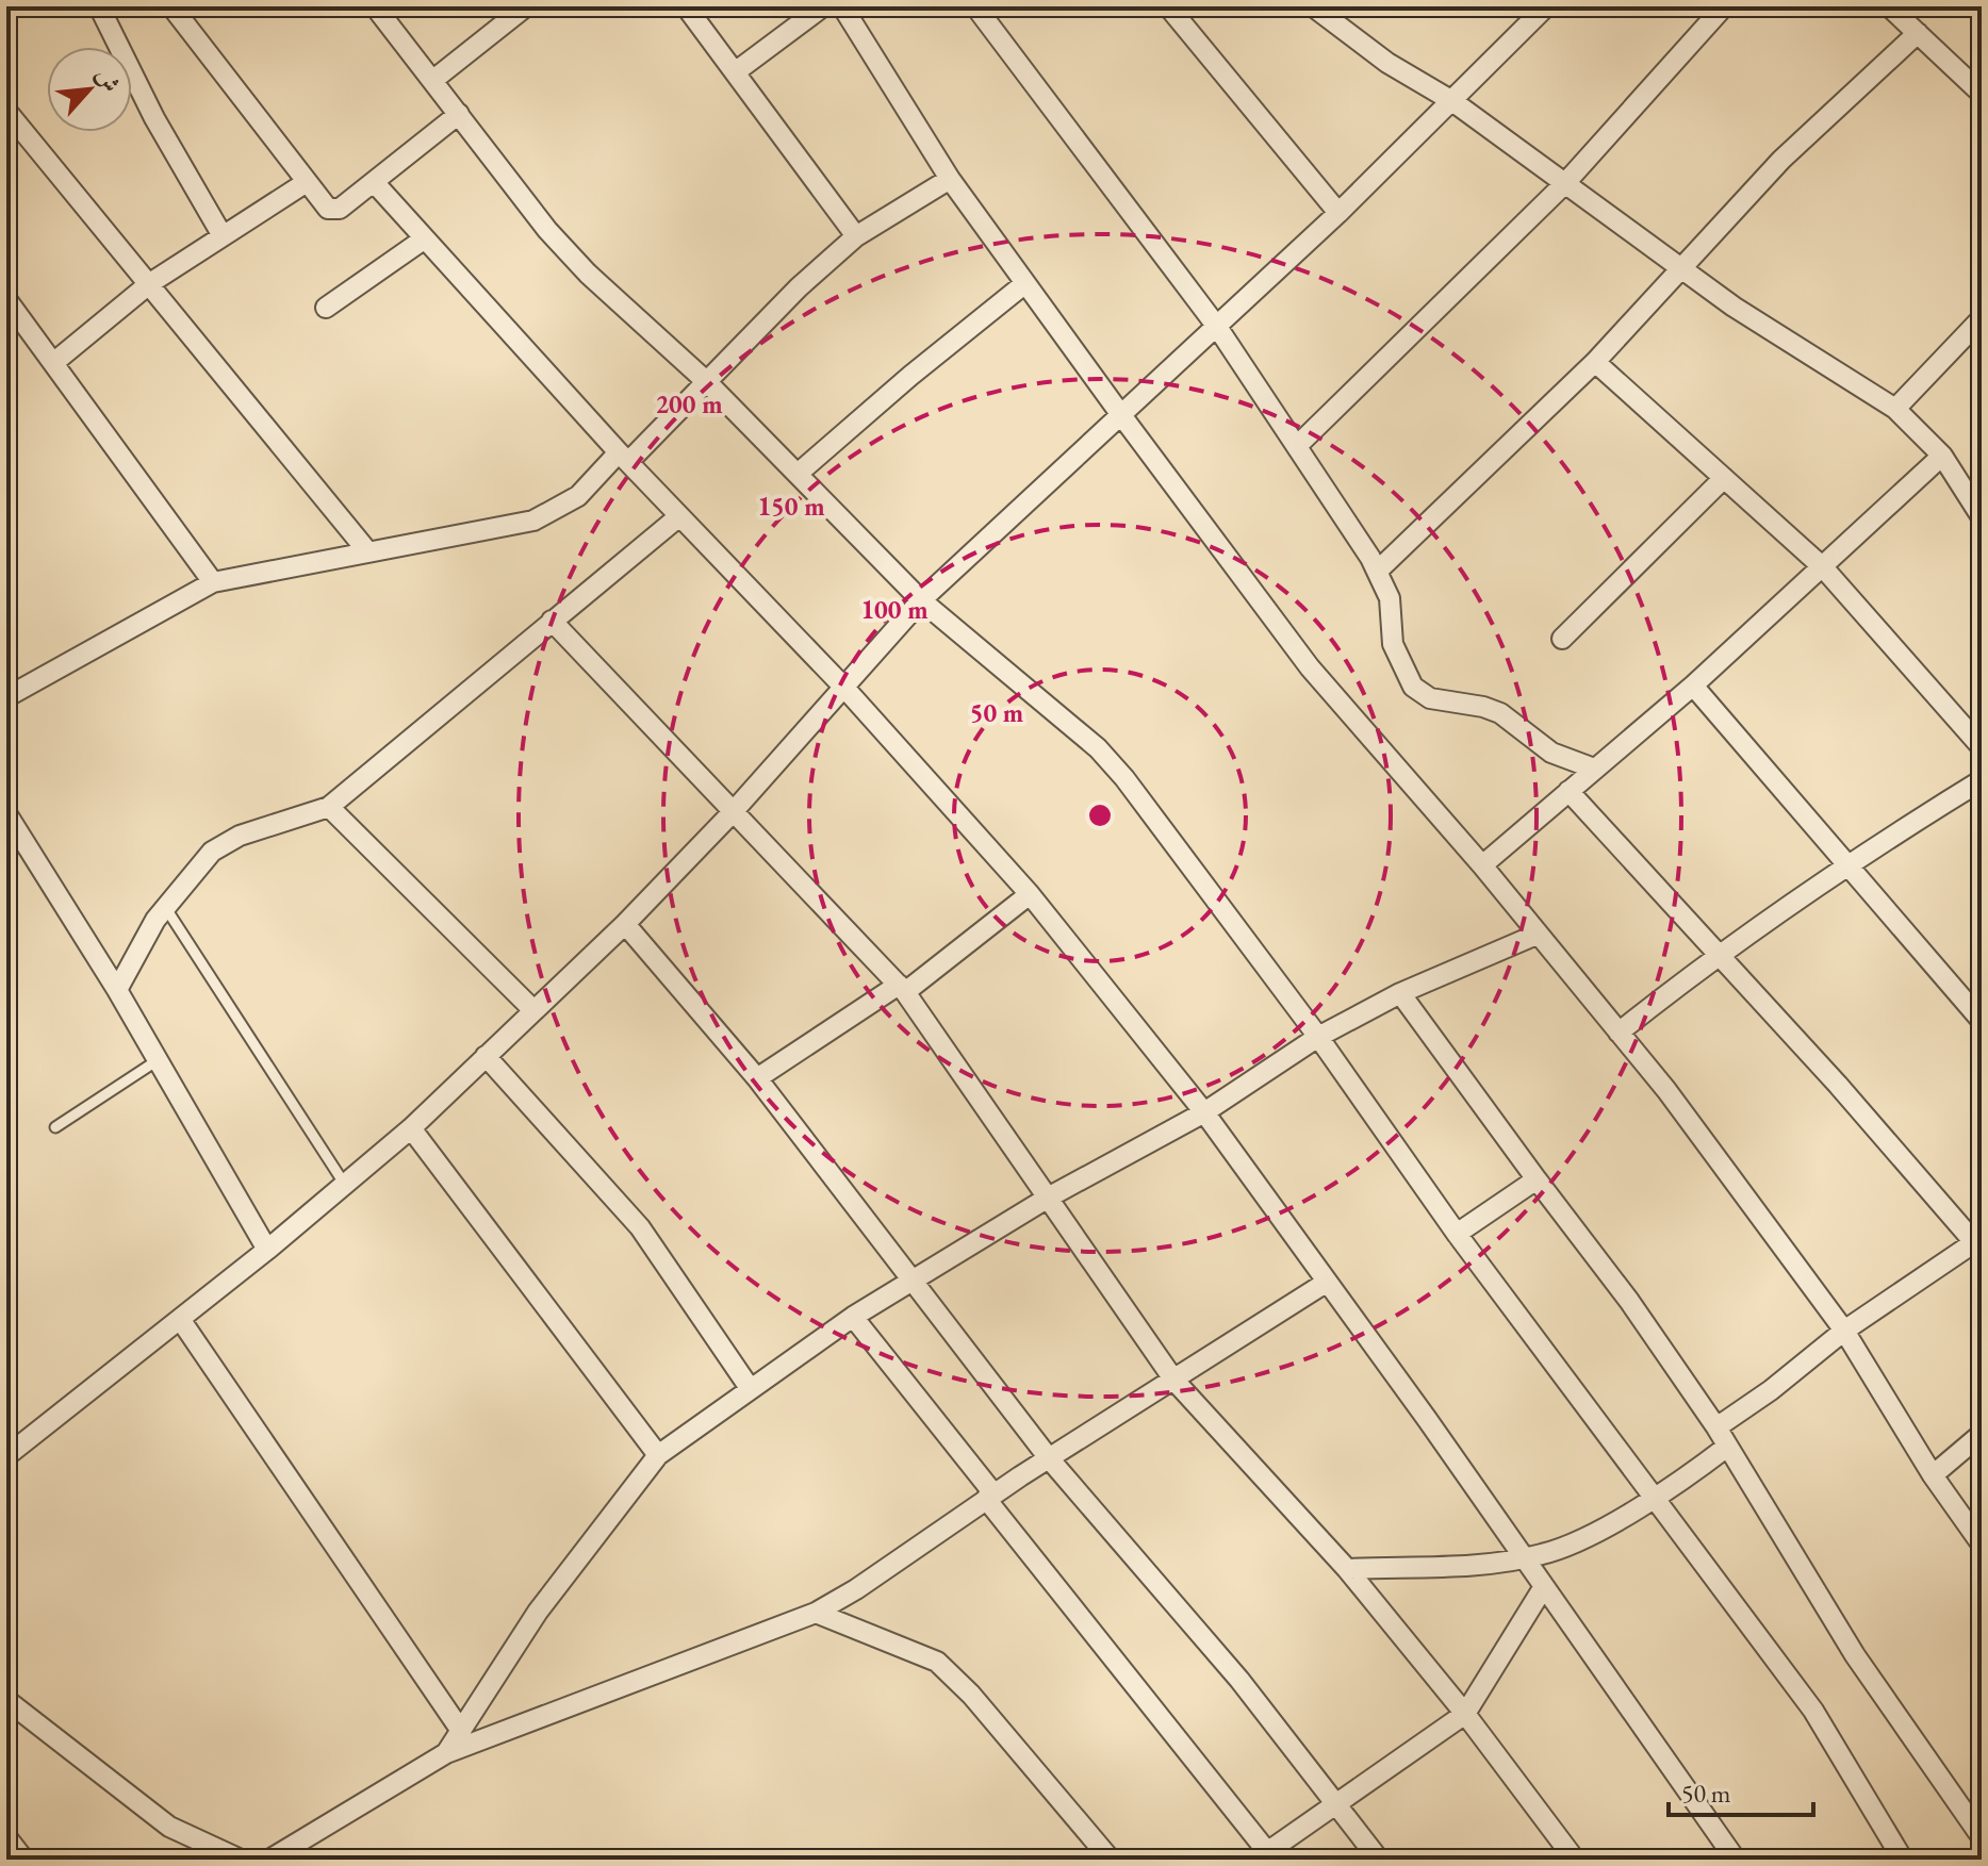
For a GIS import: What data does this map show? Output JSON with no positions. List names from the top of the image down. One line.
{"scale_bar":"50 m","north":"top right","rings":["200 m","150 m","100 m","50 m"]}
